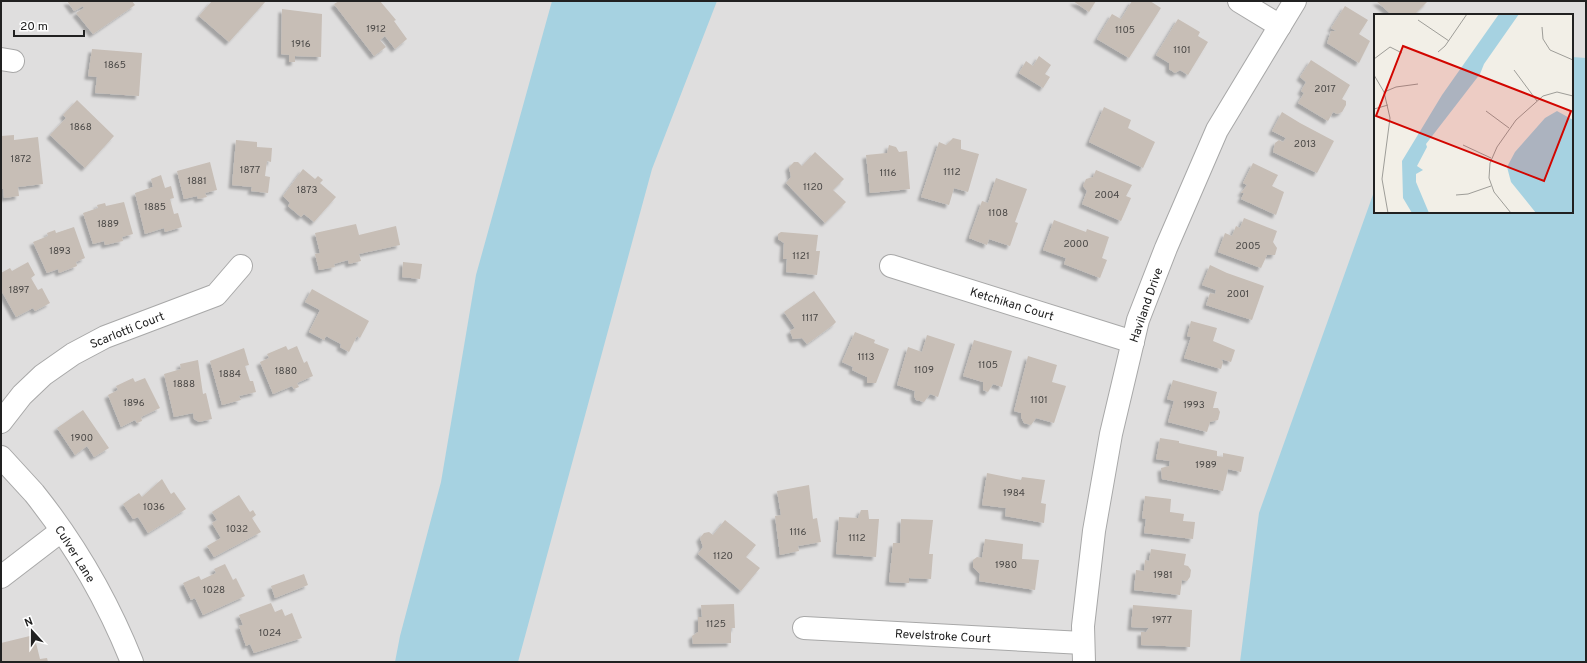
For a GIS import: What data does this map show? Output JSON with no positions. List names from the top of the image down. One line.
{"streets":{"street":["Ketchikan Court","Haviland Drive","Scarlotti Court","Culver Lane","Revelstroke Court"]},"crossings":[["Ketchikan Court","Haviland Drive"],["Haviland Drive","Revelstroke Court"]],"house_numbers":["1912","1105","1916","1101","1865","2017","1868","2013","1872","1877","1112","1116","1881","1120","1873","2004","1885","1108","1889","2000","2005","1893","1121","1897","2001","1117","1113","1105","1109","1880","1884","1888","1101","1896","1993","1900","1989","1984","1036","1032","1116","1112","1120","1980","1981","1028","1977","1125","1024"],"scale_bar":"20 m","north":"top"}
